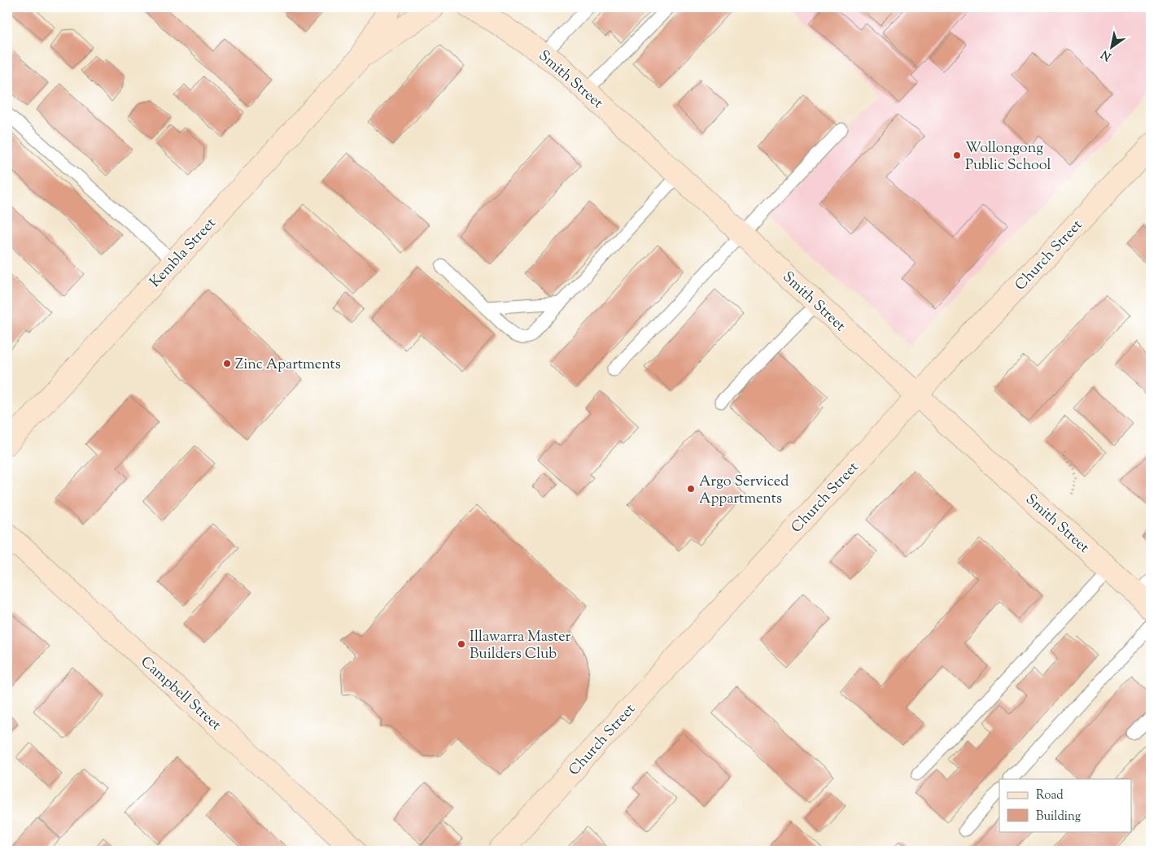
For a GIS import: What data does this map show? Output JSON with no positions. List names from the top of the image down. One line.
{"streets":{"street":["Smith Street","Kembla Street","Church Street","Campbell Street"]},"crossings":[["Smith Street","Church Street"]],"places":["Wollongong Public School","Zinc Apartments","Argo Serviced Appartments","Illawarra Master Builders Club"],"legend":["Road","Building"],"north":"bottom left"}
